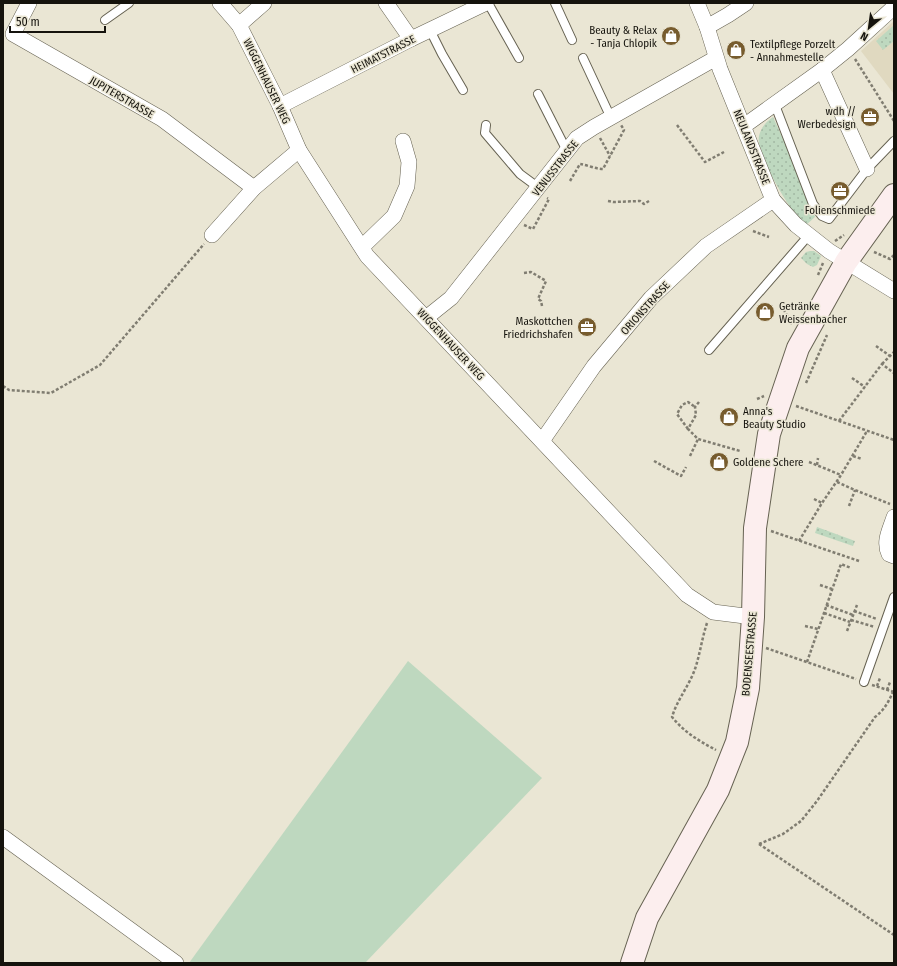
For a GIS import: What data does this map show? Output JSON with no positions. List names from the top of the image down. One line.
{"streets":{"main road":["BODENSEESTRASSE"],"street":["HEIMATSTRASSE","WIGGENHAUSER WEG","JUPITERSTRASSE","NEULANDSTRASSE","VENUSSTRASSE","ORIONSTRASSE"]},"crossings":[["HEIMATSTRASSE","WIGGENHAUSER WEG"],["WIGGENHAUSER WEG","VENUSSTRASSE"],["WIGGENHAUSER WEG","ORIONSTRASSE"],["WIGGENHAUSER WEG","BODENSEESTRASSE"],["NEULANDSTRASSE","VENUSSTRASSE"],["NEULANDSTRASSE","ORIONSTRASSE"],["NEULANDSTRASSE","BODENSEESTRASSE"]],"places":{"shop":["Beauty & Relax - Tanja Chlopik","Textilpflege Porzelt - Annahmestelle","Getränke Weissenbacher","Anna's Beauty Studio","Goldene Schere"],"office":["wdh // Werbedesign","Folienschmiede","Maskottchen Friedrichshafen"]},"scale_bar":"50 m","north":"bottom left"}
